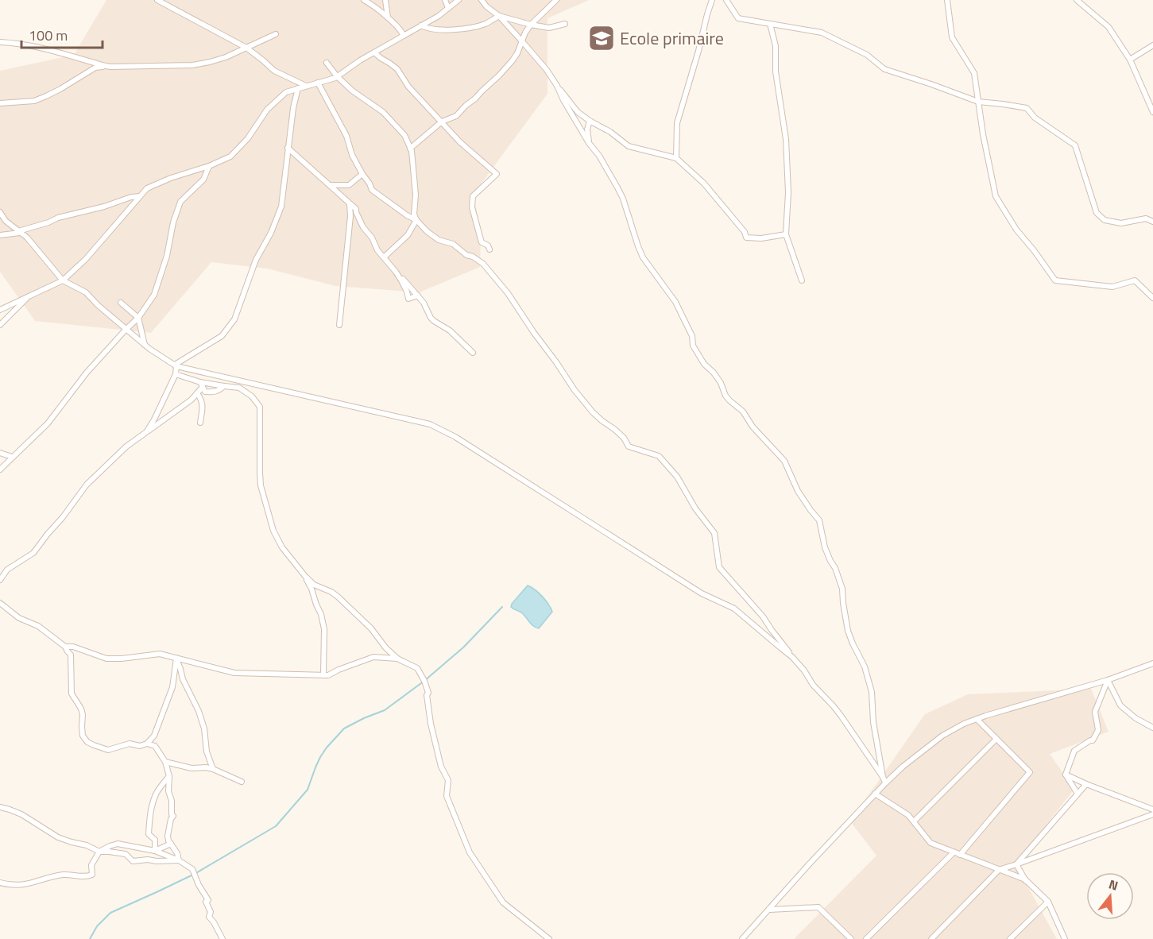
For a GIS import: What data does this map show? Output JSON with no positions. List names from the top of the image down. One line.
{"places":{"school or university":["Ecole primaire"]},"scale_bar":"100 m","north":"top"}
